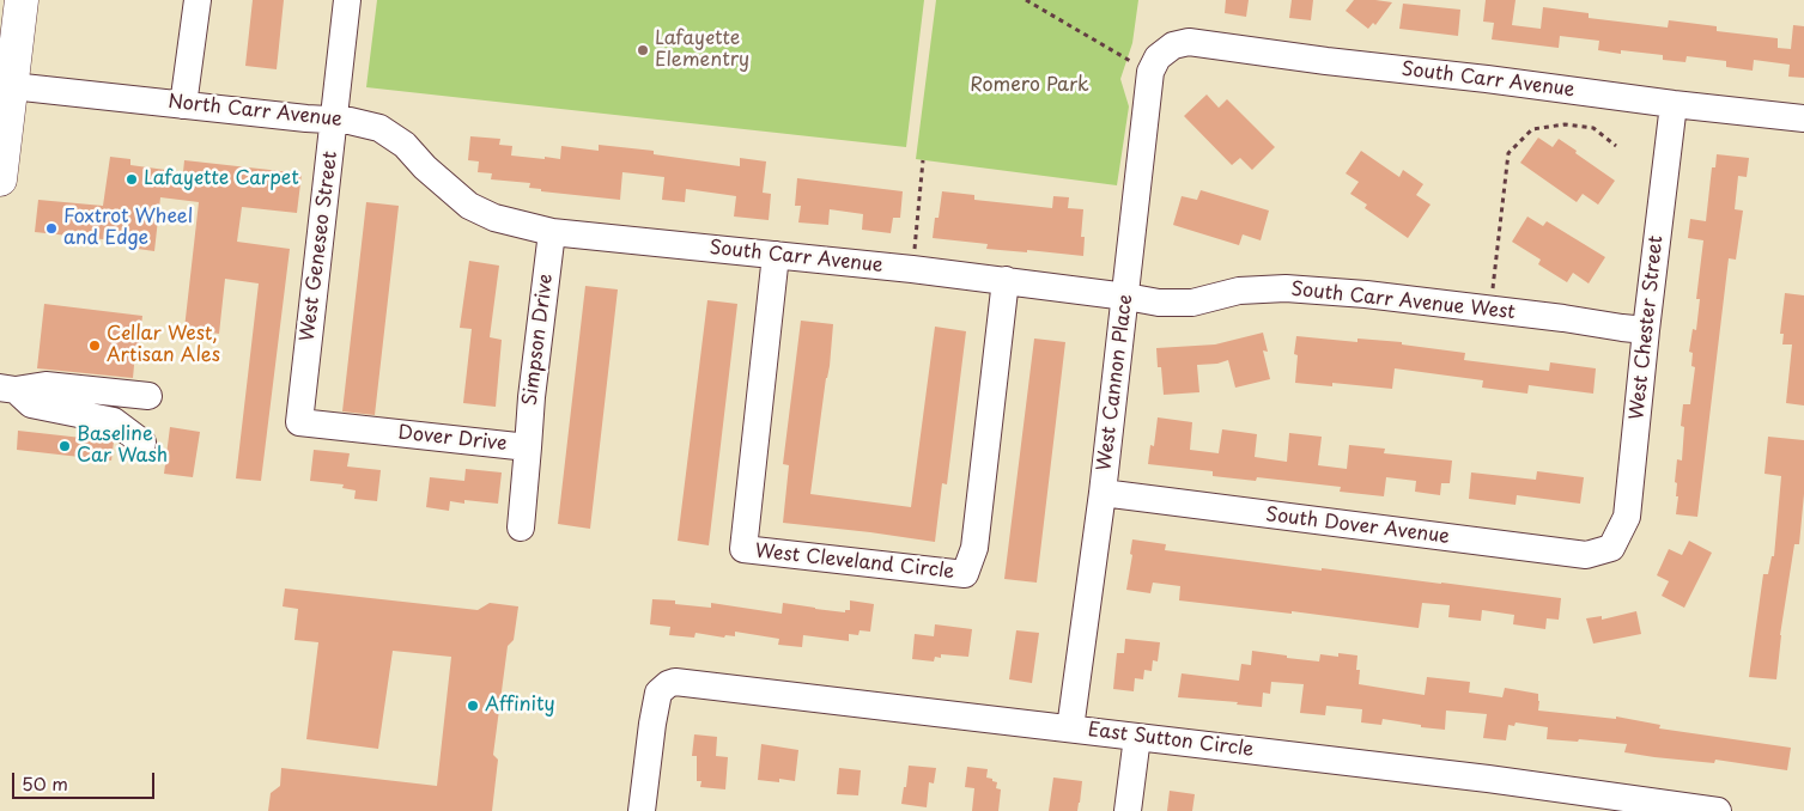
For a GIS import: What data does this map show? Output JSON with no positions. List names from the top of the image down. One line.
{"streets":{"street":["South Carr Avenue","North Carr Avenue","West Geneseo Street","South Carr Avenue West","West Chester Street","Simpson Drive","West Cannon Place","Dover Drive","South Dover Avenue","West Cleveland Circle","East Sutton Circle"]},"crossings":[["South Carr Avenue","North Carr Avenue"],["South Carr Avenue","South Carr Avenue West"],["South Carr Avenue","West Chester Street"],["South Carr Avenue","Simpson Drive"],["South Carr Avenue","West Cannon Place"],["South Carr Avenue","West Cleveland Circle"],["North Carr Avenue","West Geneseo Street"],["West Geneseo Street","Dover Drive"],["South Carr Avenue West","West Chester Street"],["South Carr Avenue West","West Cannon Place"],["West Chester Street","South Dover Avenue"],["Simpson Drive","Dover Drive"],["West Cannon Place","South Dover Avenue"],["West Cannon Place","East Sutton Circle"]],"parks":["Romero Park"],"places":["Lafayette Elementry","Lafayette Carpet","Foxtrot Wheel and Edge","Cellar West, Artisan Ales","Baseline Car Wash","Affinity"],"scale_bar":"50 m"}
